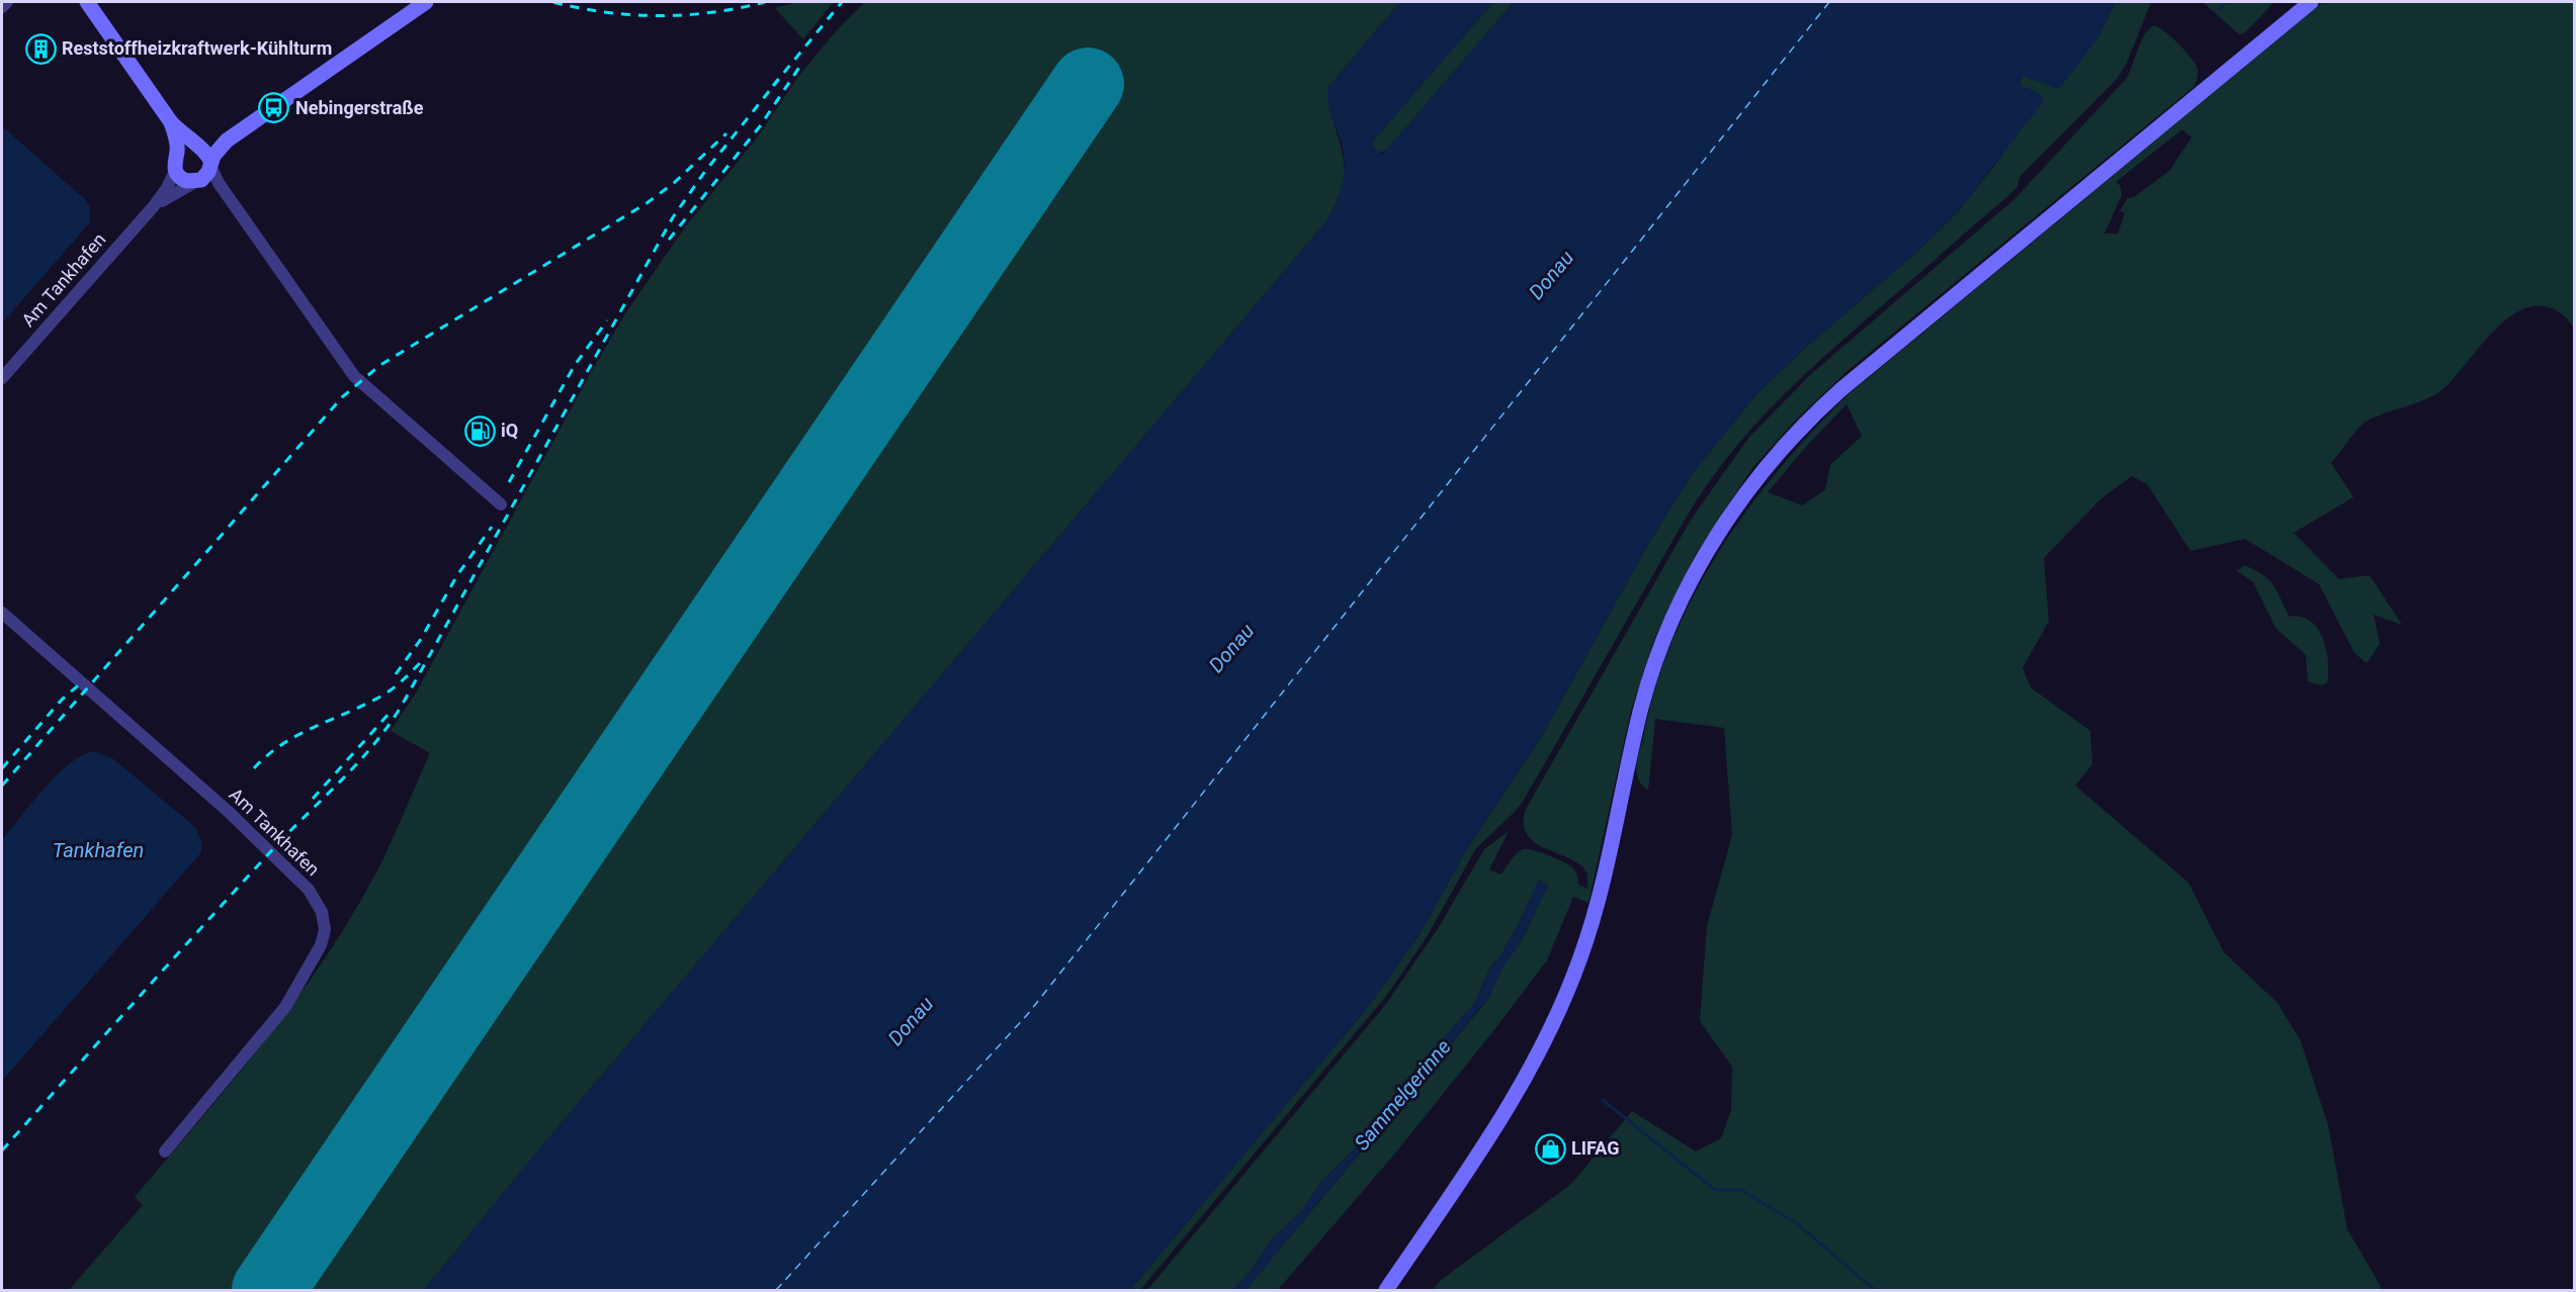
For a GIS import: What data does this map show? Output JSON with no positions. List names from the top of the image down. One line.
{"streets":{"street":["Am Tankhafen"]},"water":["Donau","Tankhafen","Sammelgerinne"],"places":{"building":["Reststoffheizkraftwerk-Kühlturm"],"bus stop":["Nebingerstraße"],"fuel station":["iQ"],"shop":["LIFAG"]}}
